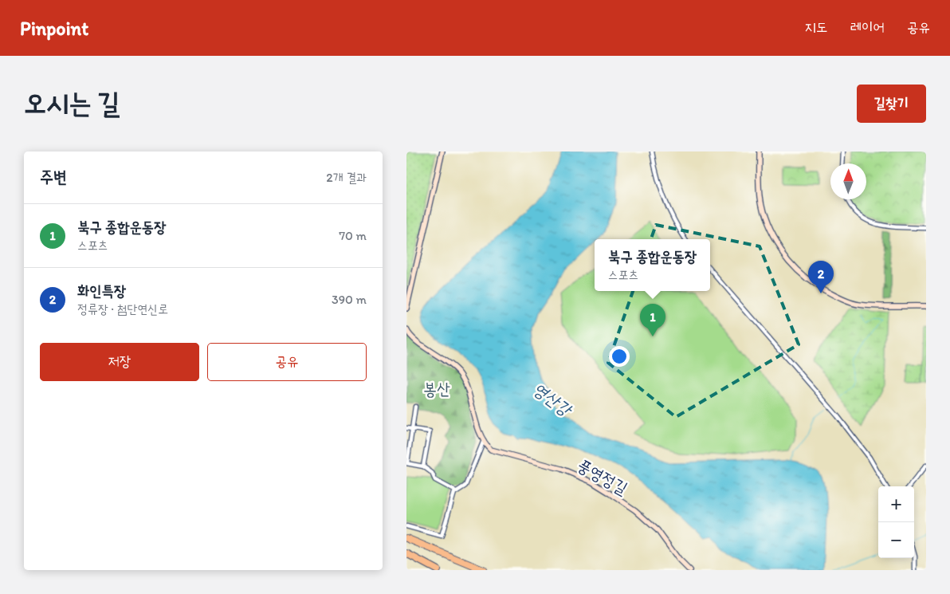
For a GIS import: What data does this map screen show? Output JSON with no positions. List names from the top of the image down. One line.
{"streets":{"street":["풍영정길"]},"water":["영산강"],"parks":["봉산"],"north":"top","page":{"header":"Pinpoint","nav":["지도","레이어","공유"],"buttons":["길찾기",["저장","공유"]],"title":"오시는 길","heading":["주변","2개 결과"],"list":[{"mark":"1","name":"북구 종합운동장","note":"스포츠","value":"70 m"},{"mark":"2","name":"화인특장","note":"정류장 · 첨단연신로","value":"390 m"}],"popup":["북구 종합운동장","스포츠"],"pins":["2","1"],"map_buttons":["+","−"]}}
